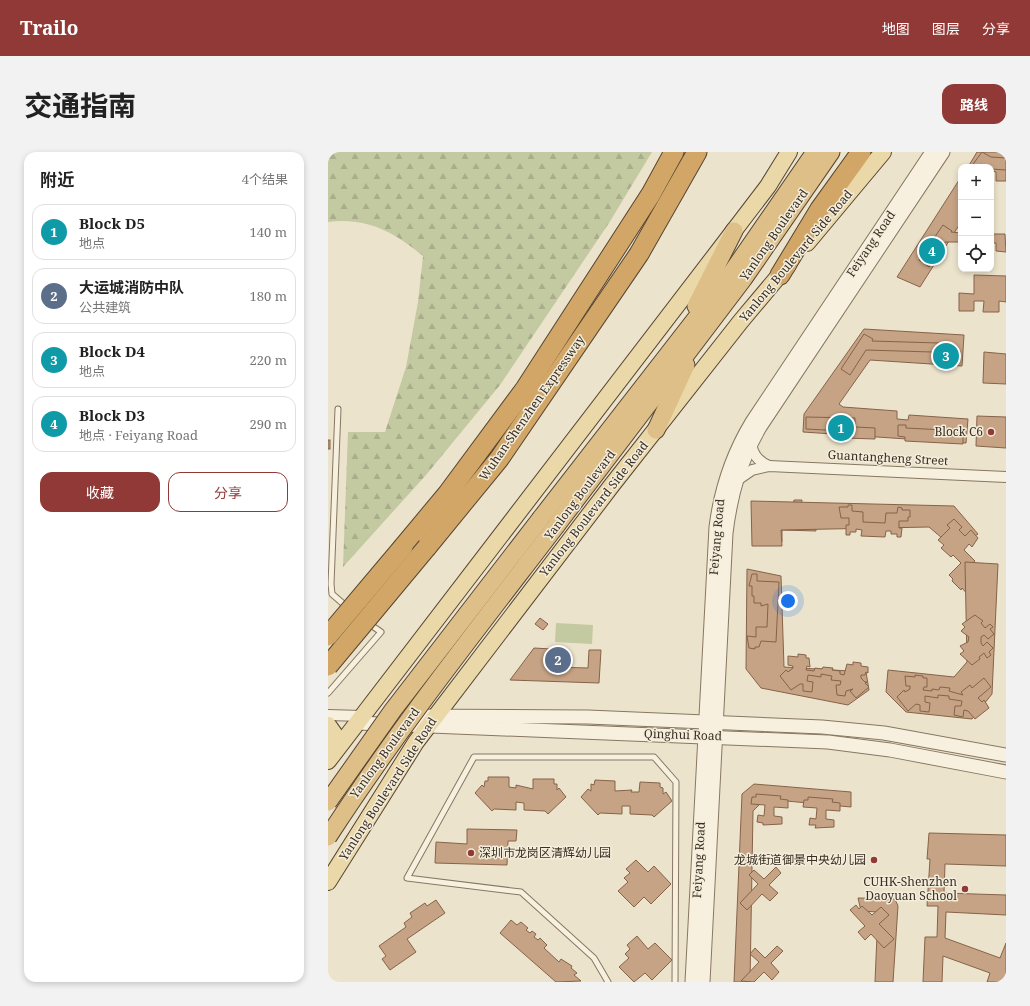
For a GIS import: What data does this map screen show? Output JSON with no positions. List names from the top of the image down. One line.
{"streets":{"highway":["Yanlong Boulevard","Wuhan-Shenzhen Expressway"],"main road":["Yanlong Boulevard Side Road"],"street":["Feiyang Road","Guantangheng Street","Qinghui Road"]},"crossings":[["Feiyang Road","Guantangheng Street"],["Feiyang Road","Qinghui Road"],["Yanlong Boulevard Side Road","Qinghui Road"]],"places":["Block C6","深圳市龙岗区清辉幼儿园","龙城街道御景中央幼儿园","CUHK-Shenzhen Daoyuan School"],"page":{"header":"Trailo","nav":["地图","图层","分享"],"title":"交通指南","buttons":["路线",["收藏","分享"]],"heading":["附近","4个结果"],"map_buttons":["+","−"],"list":[{"mark":"1","name":"Block D5","note":"地点","value":"140 m"},{"mark":"2","name":"大运城消防中队","note":"公共建筑","value":"180 m"},{"mark":"3","name":"Block D4","note":"地点","value":"220 m"},{"mark":"4","name":"Block D3","note":"地点 · Feiyang Road","value":"290 m"}],"pins":["4","3","1","2"]}}
